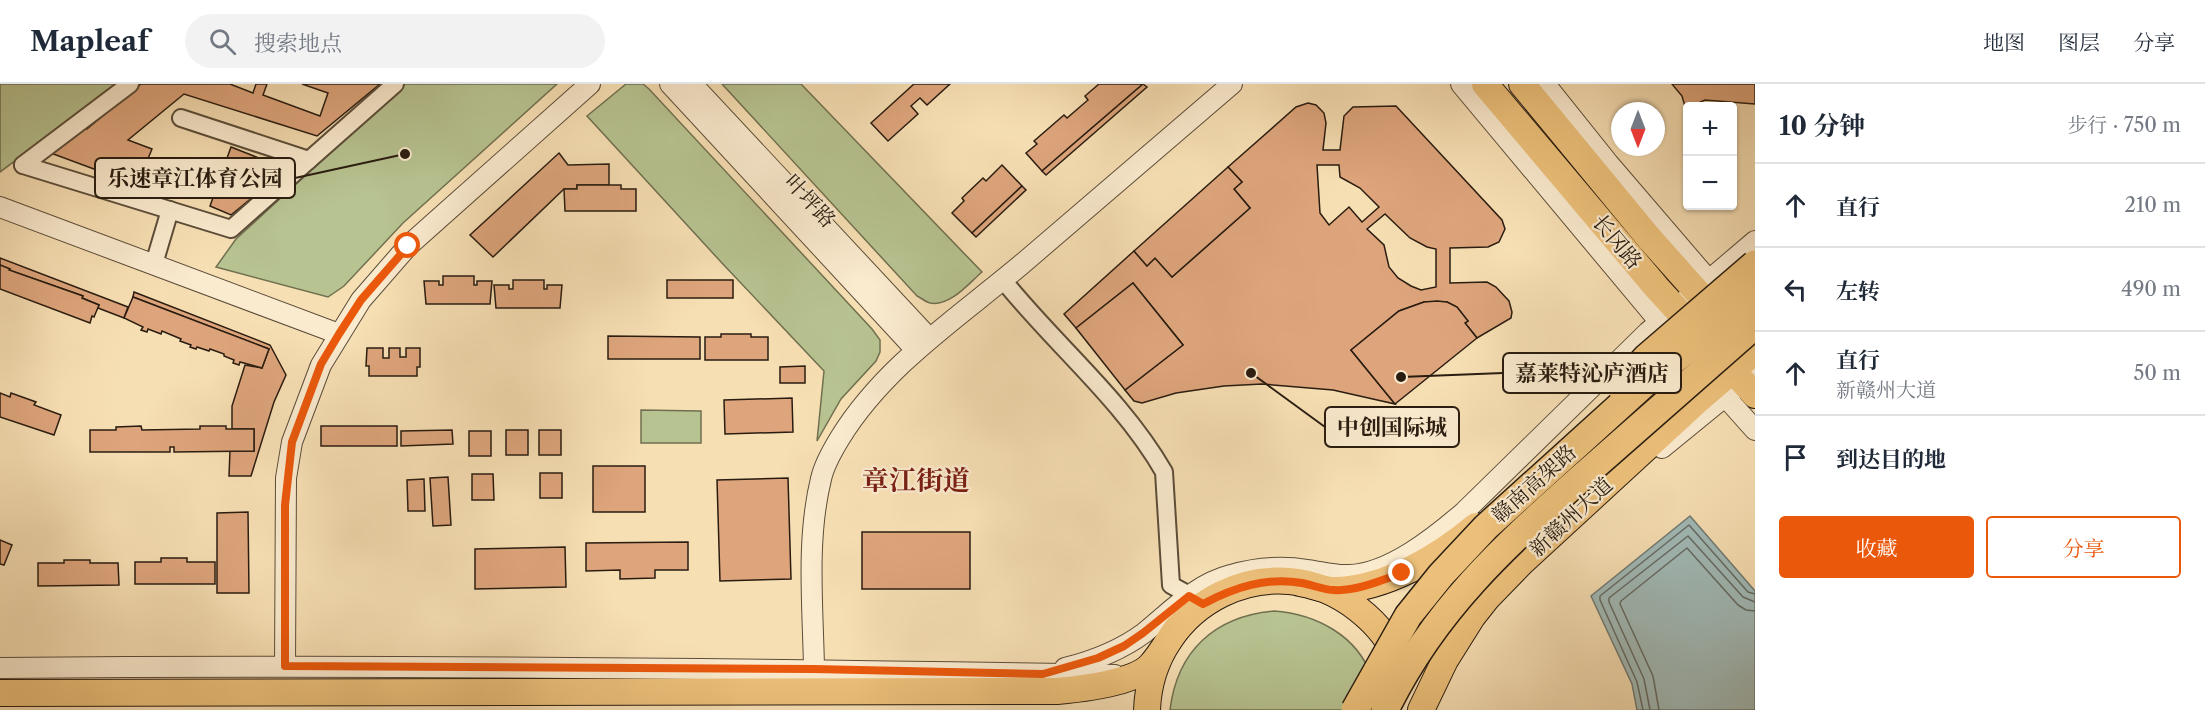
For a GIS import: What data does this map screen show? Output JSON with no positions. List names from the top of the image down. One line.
{"streets":{"highway":["赣南高架路"],"main road":["长冈路","新赣州大道"],"street":["叶坪路"]},"crossings":[["长冈路","赣南高架路"],["长冈路","新赣州大道"],["赣南高架路","新赣州大道"]],"districts":["章江街道"],"places":["乐速章江体育公园","中创国际城","嘉莱特沁庐酒店"],"north":"bottom","page":{"header":"Mapleaf","search":"搜索地点","nav":["地图","图层","分享"],"heading":["10 分钟","步行 · 750 m"],"map_buttons":["+","−"],"list":[["直行","210 m"],["左转","490 m"],["直行","新赣州大道","50 m"],"到达目的地"],"buttons":["收藏","分享"]}}
